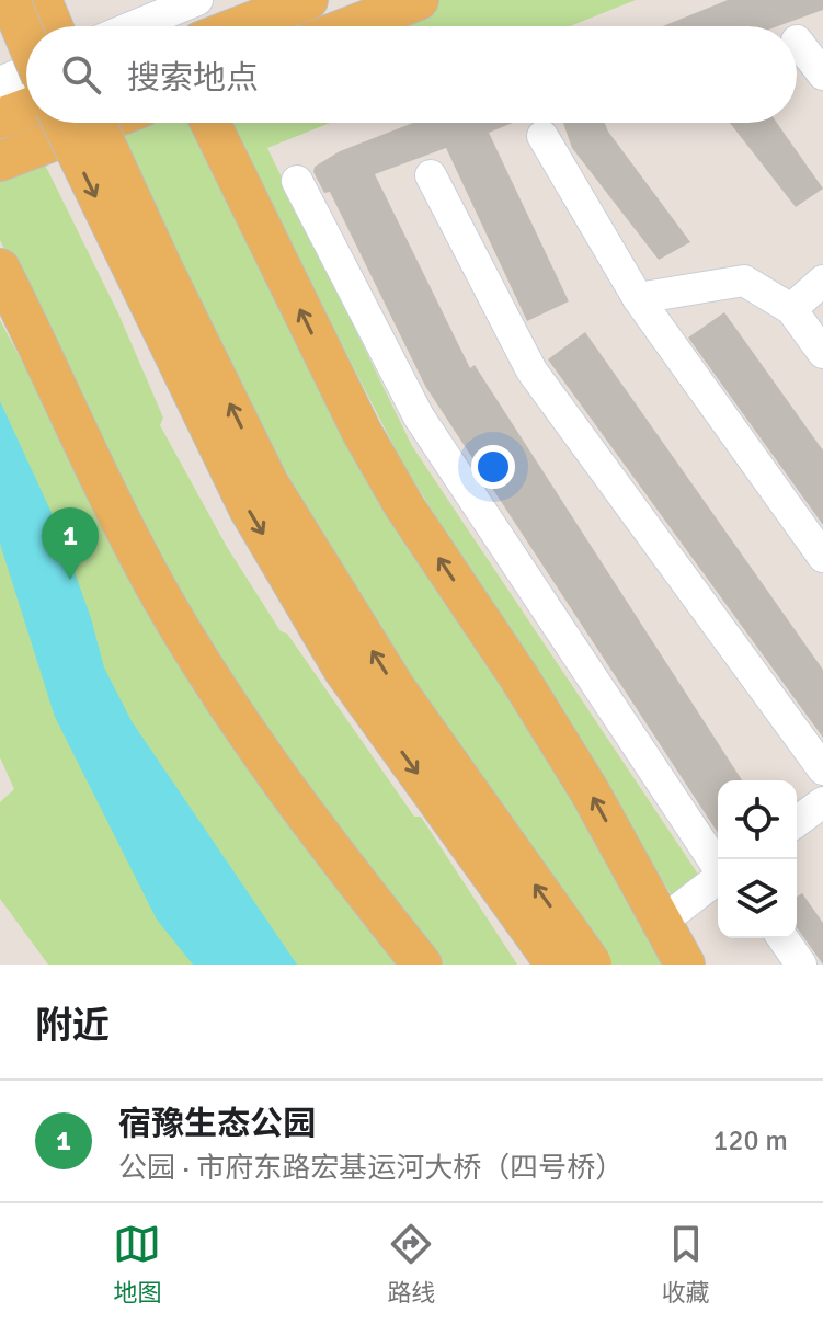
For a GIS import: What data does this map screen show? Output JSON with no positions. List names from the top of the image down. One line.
{"page":{"search":"搜索地点","pins":"1","heading":"附近","list":[{"mark":"1","name":"宿豫生态公园","note":"公园 · 市府东路宏基运河大桥（四号桥）","value":"120 m"}],"nav":["地图","路线","收藏"]}}
